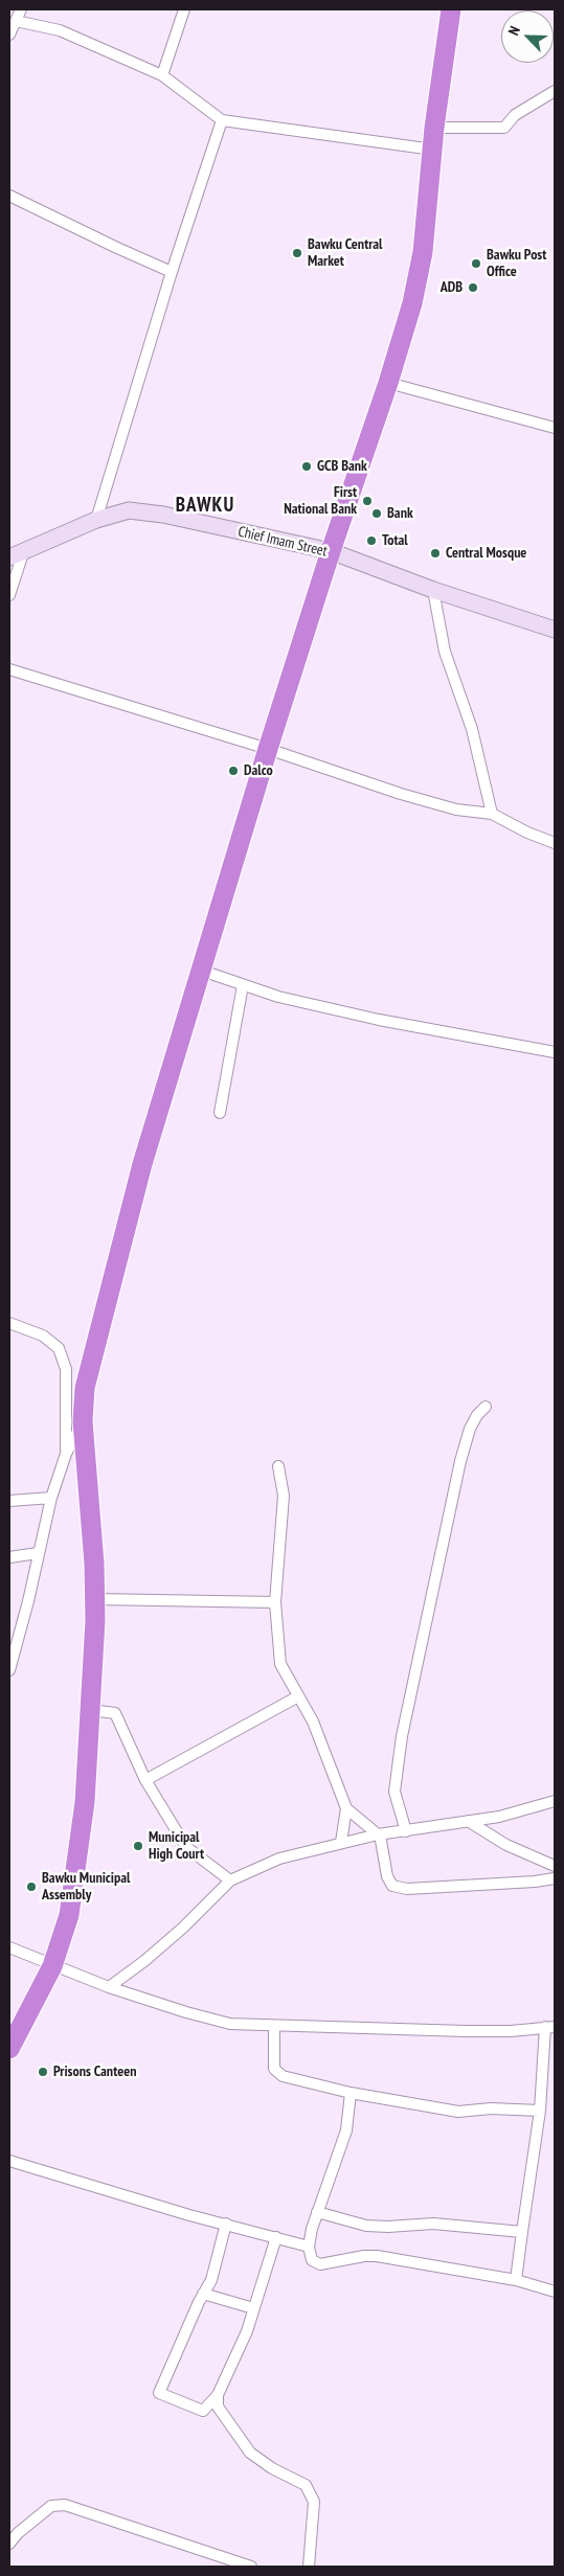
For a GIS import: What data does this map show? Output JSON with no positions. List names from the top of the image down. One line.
{"streets":{"street":["Chief Imam Street"]},"districts":["BAWKU"],"places":["Bawku Central Market","Bawku Post Office","ADB","GCB Bank","First National Bank","Bank","Total","Central Mosque","Dalco","Municipal High Court","Bawku Municipal Assembly","Prisons Canteen"],"north":"top left"}
